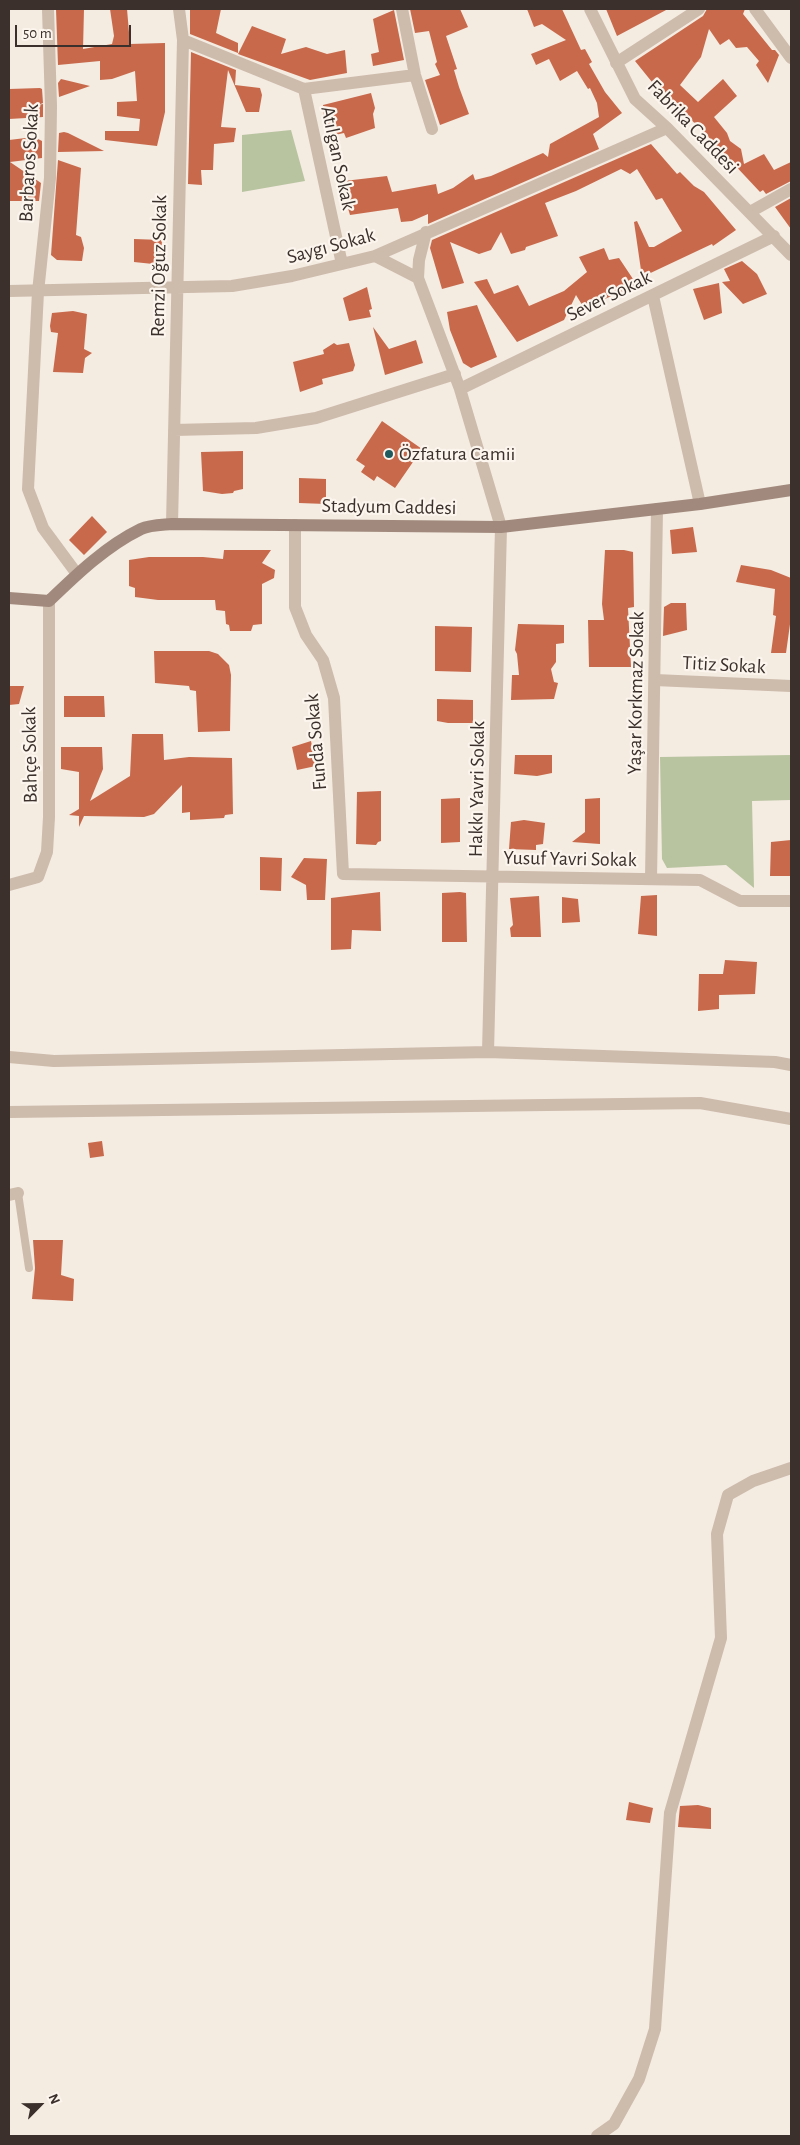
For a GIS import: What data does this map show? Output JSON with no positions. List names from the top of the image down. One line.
{"streets":{"street":["Fabrika Caddesi","Atılgan Sokak","Barbaros Sokak","Saygı Sokak","Remzi Oğuz Sokak","Sever Sokak","Stadyum Caddesi","Titiz Sokak","Yaşar Korkmaz Sokak","Funda Sokak","Bahçe Sokak","Hakkı Yavri Sokak","Yusuf Yavri Sokak"]},"crossings":[["Fabrika Caddesi","Saygı Sokak"],["Fabrika Caddesi","Sever Sokak"],["Atılgan Sokak","Saygı Sokak"],["Barbaros Sokak","Saygı Sokak"],["Barbaros Sokak","Stadyum Caddesi"],["Saygı Sokak","Remzi Oğuz Sokak"],["Remzi Oğuz Sokak","Stadyum Caddesi"],["Sever Sokak","Hakkı Yavri Sokak"],["Stadyum Caddesi","Yaşar Korkmaz Sokak"],["Stadyum Caddesi","Funda Sokak"],["Stadyum Caddesi","Bahçe Sokak"],["Stadyum Caddesi","Hakkı Yavri Sokak"],["Titiz Sokak","Yaşar Korkmaz Sokak"],["Yaşar Korkmaz Sokak","Yusuf Yavri Sokak"],["Funda Sokak","Yusuf Yavri Sokak"],["Hakkı Yavri Sokak","Yusuf Yavri Sokak"]],"places":["Özfatura Camii"],"scale_bar":"50 m","north":"top right"}
